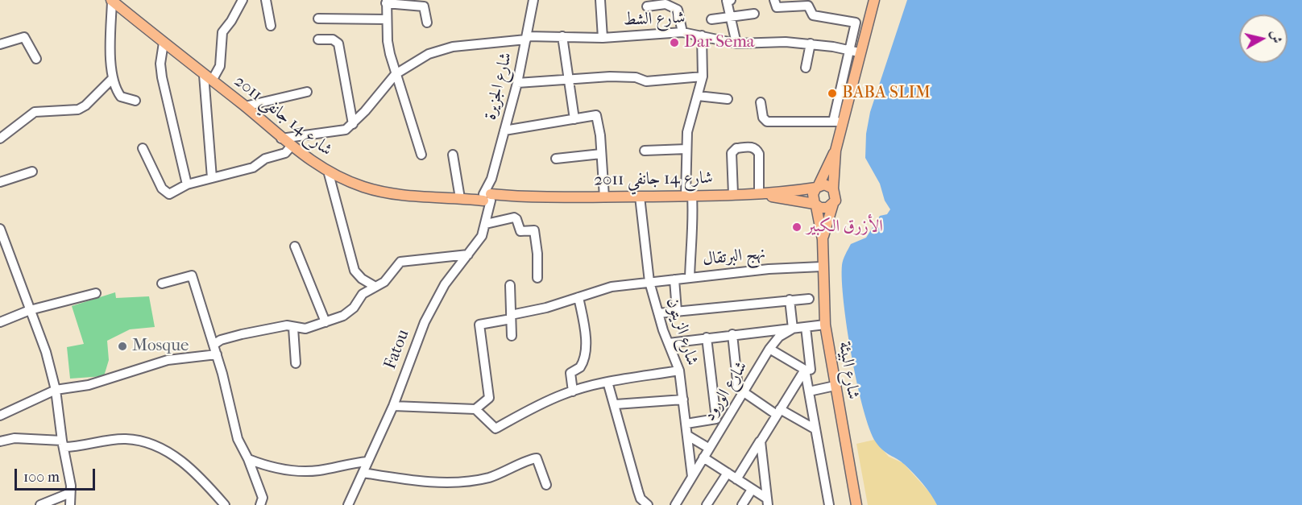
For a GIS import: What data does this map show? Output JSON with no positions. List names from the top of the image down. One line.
{"streets":{"main road":["شارع 14 جانفي 2011","شارع البيئة"],"street":["شارع الشط","شارع الجزيرة","نهج البرتقال","شارع الزيتون","Fatou","شارع الورود"]},"crossings":[["شارع الشط","شارع الجزيرة"],["شارع الجزيرة","شارع 14 جانفي 2011"],["شارع الجزيرة","Fatou"],["شارع 14 جانفي 2011","شارع الزيتون"],["شارع 14 جانفي 2011","Fatou"],["شارع 14 جانفي 2011","شارع البيئة"],["نهج البرتقال","شارع الزيتون"],["نهج البرتقال","شارع البيئة"],["شارع الزيتون","شارع الورود"]],"places":["Dar Sema","BABA SLIM","الأزرق الكبير","Mosque"],"scale_bar":"100 m","north":"right"}
